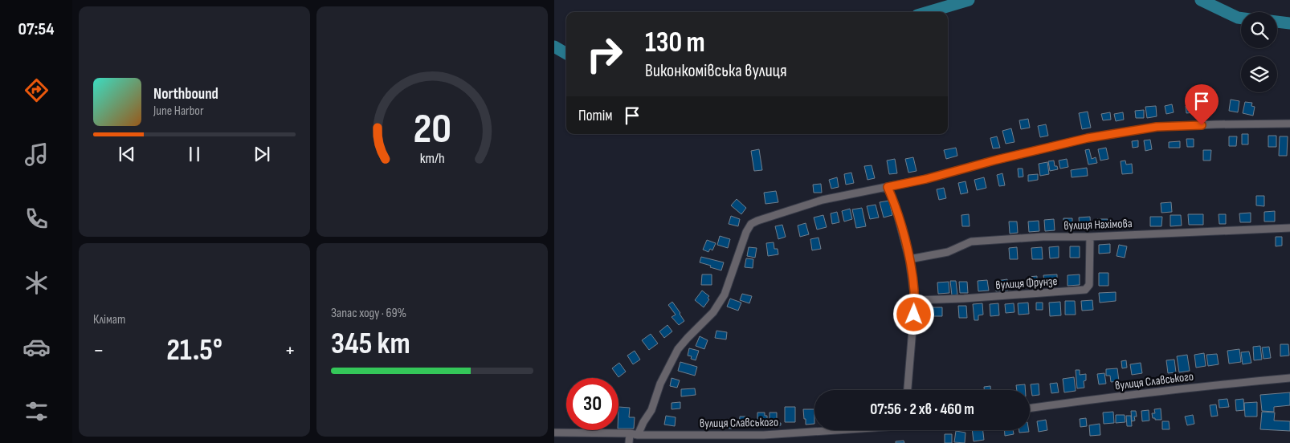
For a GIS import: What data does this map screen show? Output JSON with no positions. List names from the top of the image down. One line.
{"streets":{"street":["вулиця Нахімова","вулиця Фрунзе","вулиця Славського"]},"crossings":[["вулиця Нахімова","вулиця Фрунзе"]],"page":{"tabs":"07:54","turn":["130 m","Виконкомівська вулиця"],"song":["Northbound","June Harbor"],"then":"Потім","tile":["Клімат",["Запас ходу · 69%","345 km"]],"heat":["−","21.5°","+"],"limit":"30","trip":"07:56 · 2 хв · 460 m","gauge":["20","km/h"]}}
